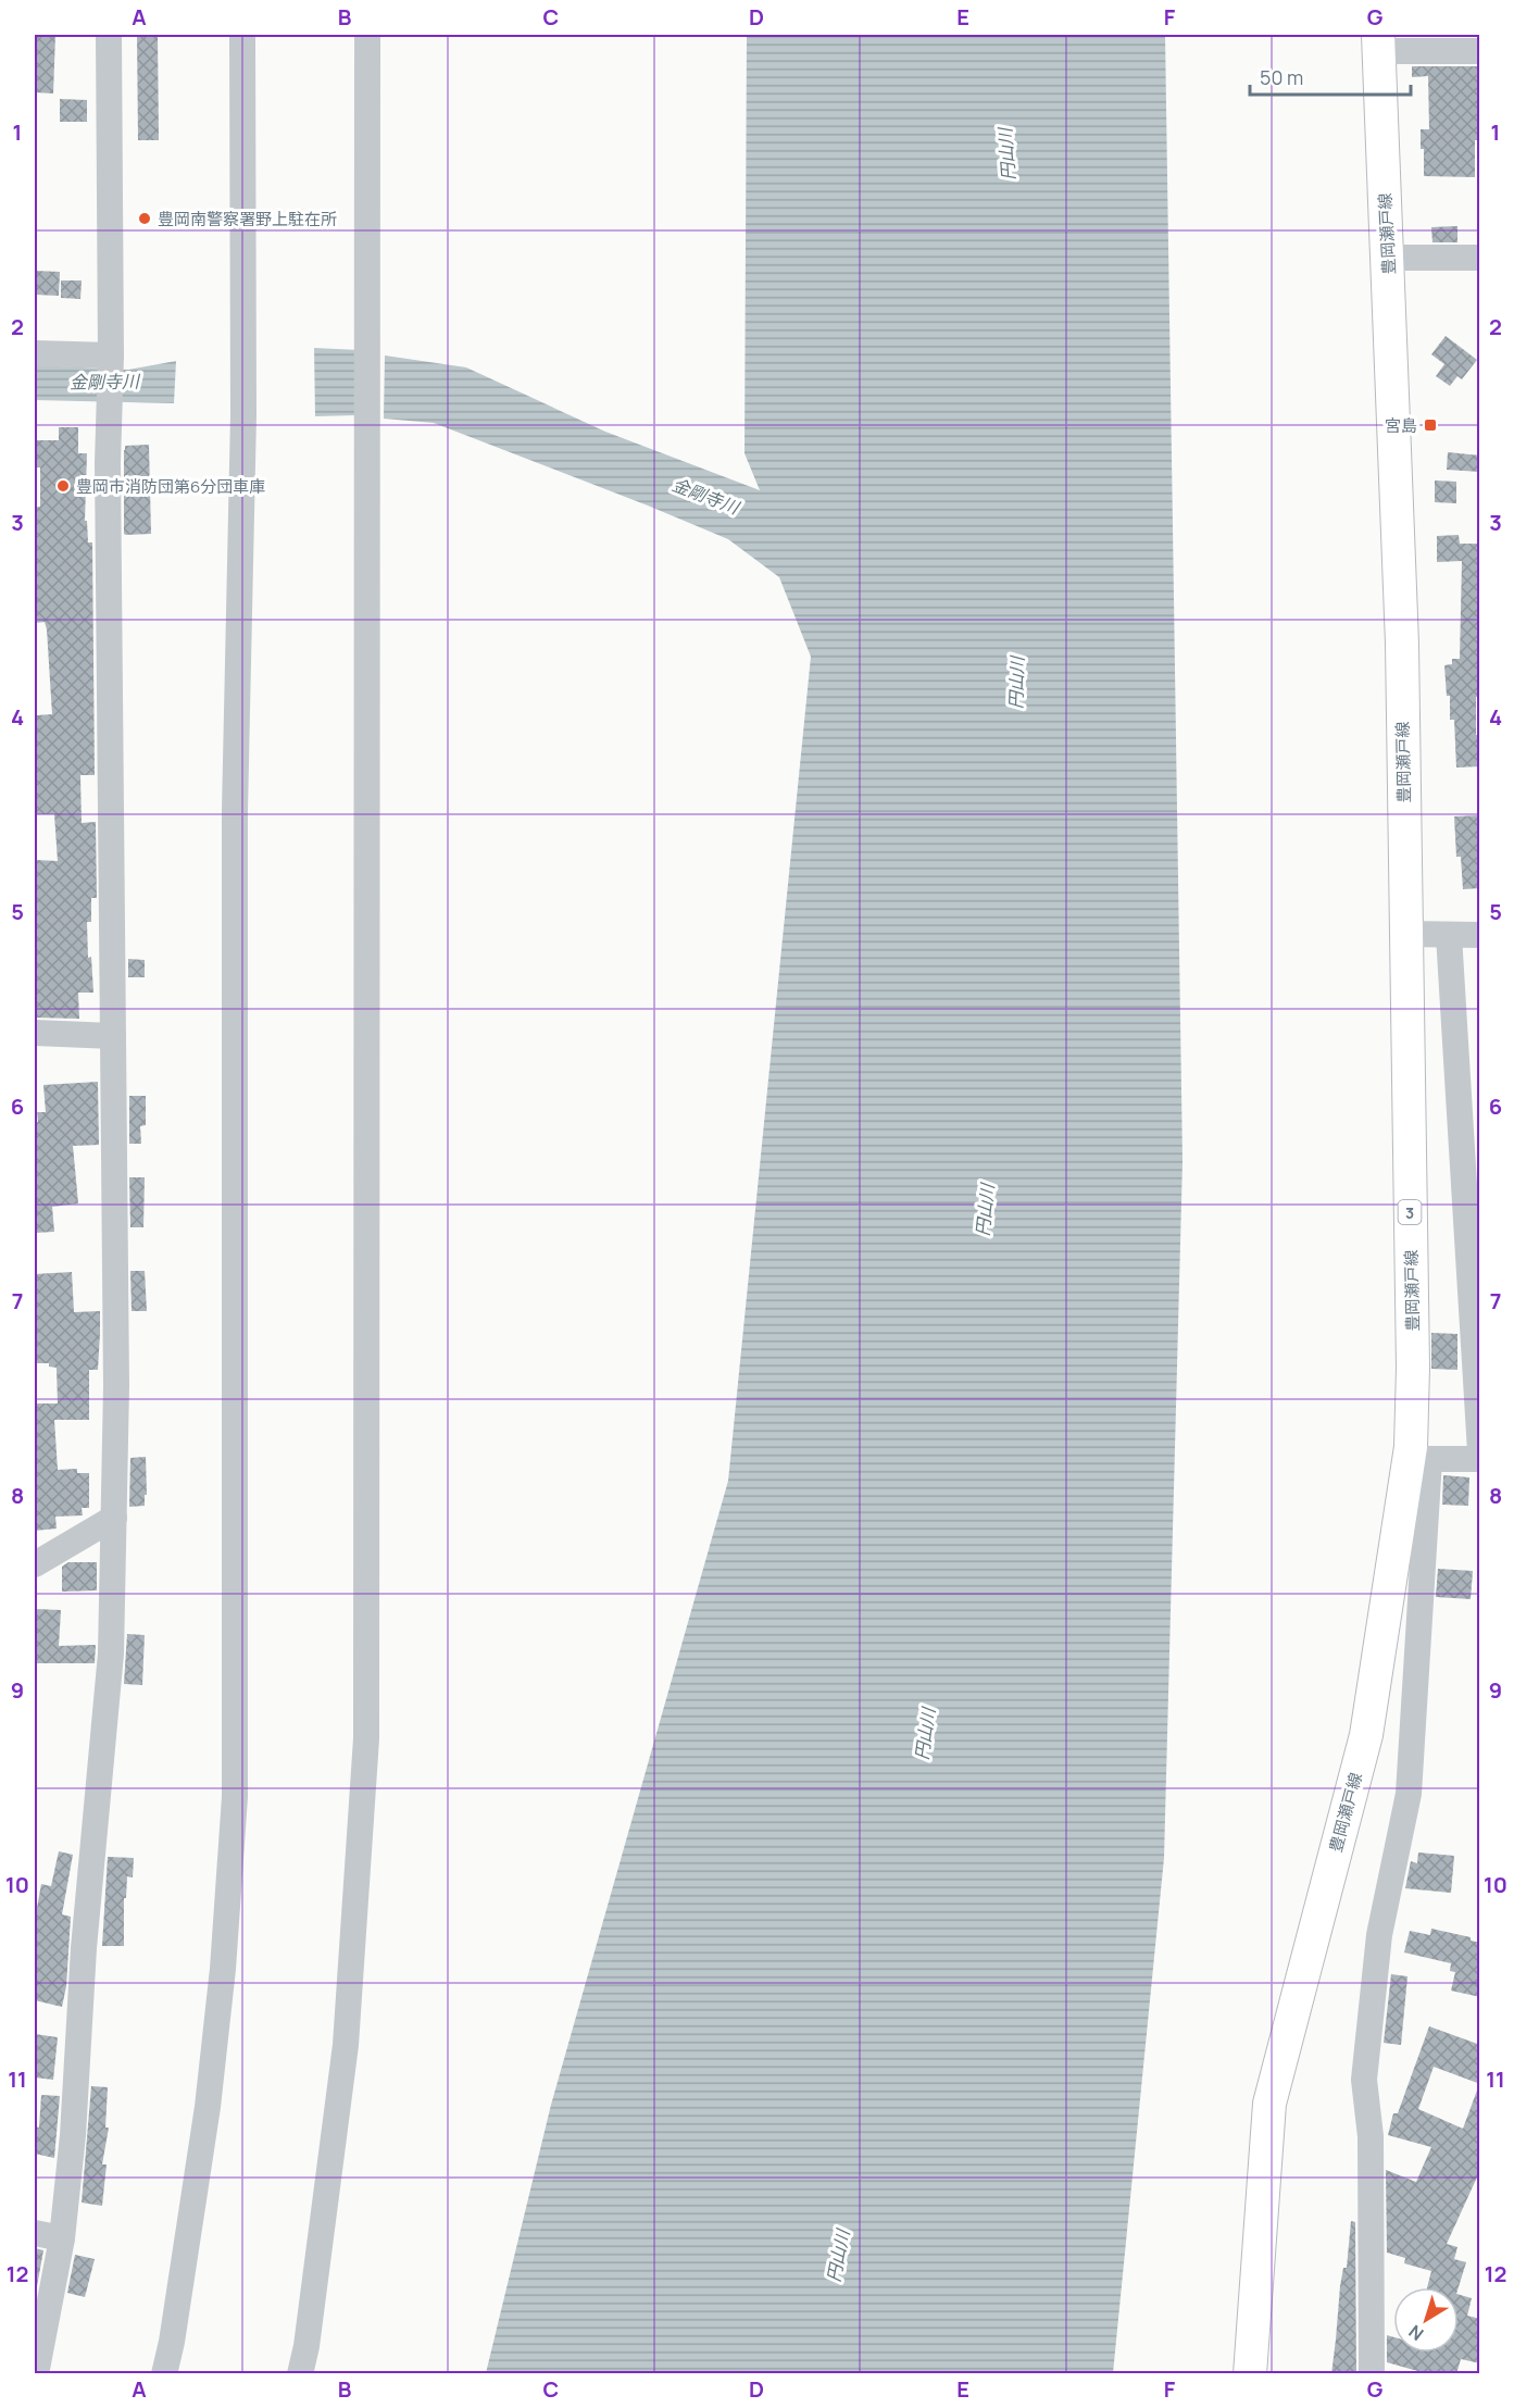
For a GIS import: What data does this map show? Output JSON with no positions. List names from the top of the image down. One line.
{"streets":{"main road":["豊岡瀬戸線","3"]},"water":["円山川","金剛寺川"],"places":{"other":["豊岡南警察署野上駐在所","豊岡市消防団第6分団車庫"],"transit":["宮島"]},"scale_bar":"50 m","north":"bottom left","grid":{"columns":["A","B","C","D","E","F","G"],"rows":["1","2","3","4","5","6","7","8","9","10","11","12"]}}
